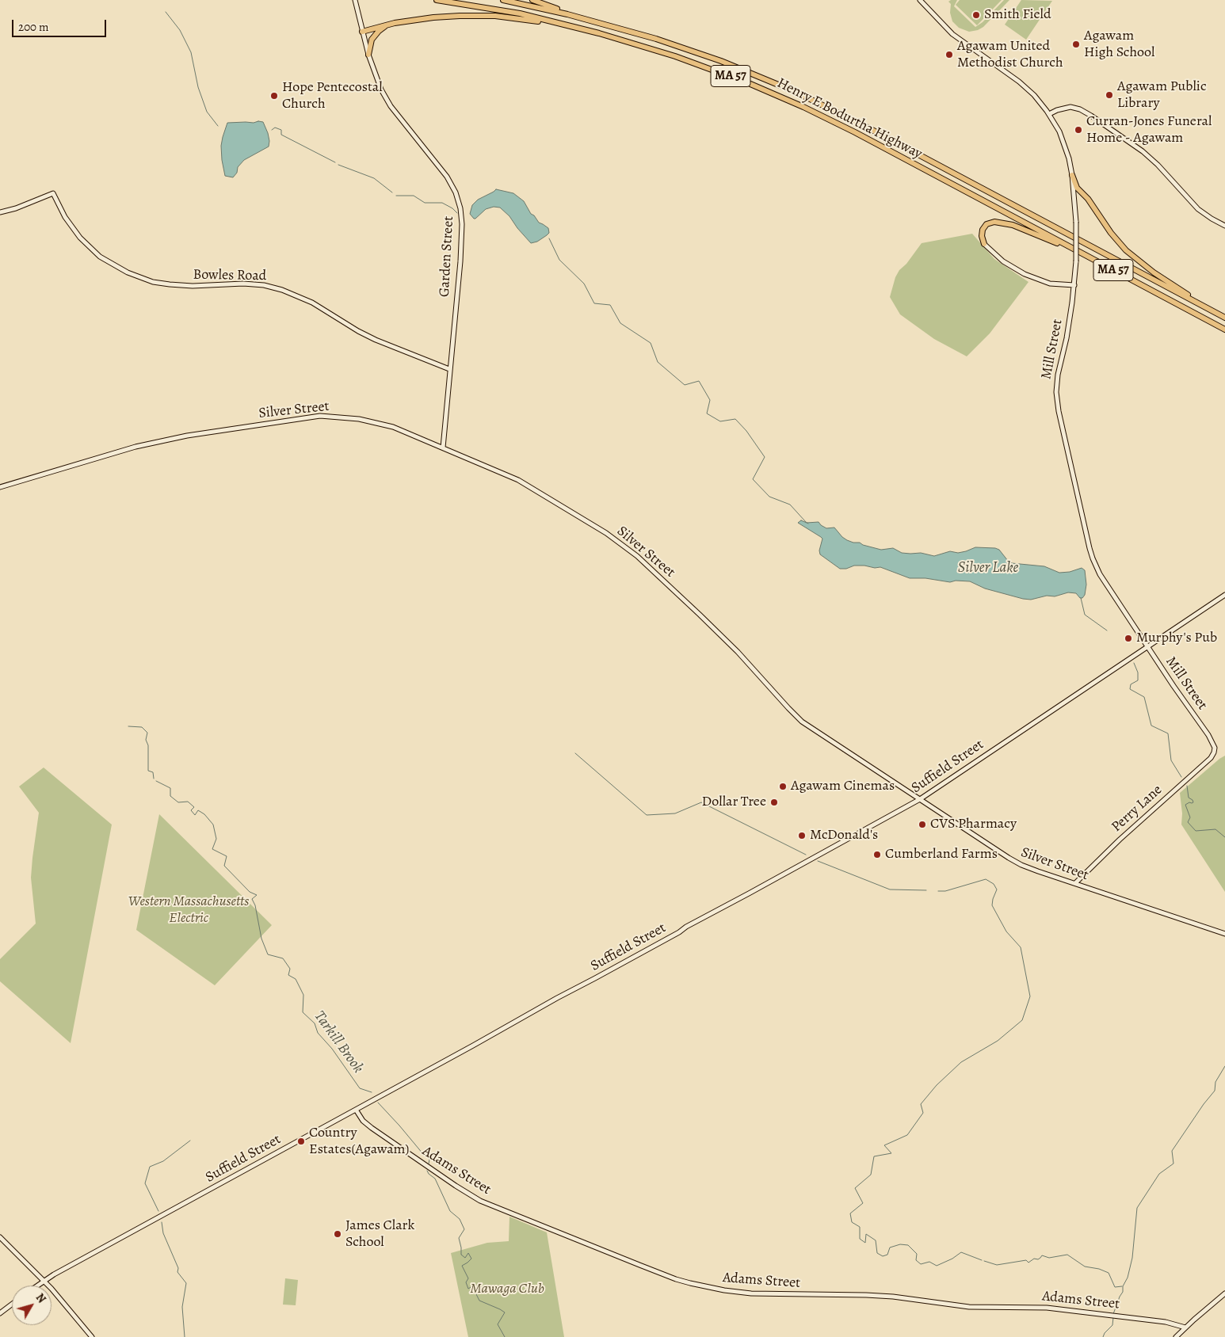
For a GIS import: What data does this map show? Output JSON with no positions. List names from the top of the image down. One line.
{"streets":{"highway":["MA 57","Henry E Bodurtha Highway"],"street":["Garden Street","Bowles Road","Mill Street","Silver Street","Suffield Street","Perry Lane","Adams Street"]},"crossings":[["Garden Street","Bowles Road"],["Garden Street","Silver Street"],["Mill Street","Suffield Street"],["Mill Street","Perry Lane"],["Silver Street","Suffield Street"],["Silver Street","Perry Lane"],["Suffield Street","Adams Street"]],"water":["Silver Lake","Tarkill Brook"],"parks":["Western Massachusetts Electric","Mawaga Club"],"places":["Smith Field","Agawam High School","Agawam United Methodist Church","Agawam Public Library","Hope Pentecostal Church","Curran-Jones Funeral Home - Agawam","Murphy's Pub","Agawam Cinemas","Dollar Tree","CVS Pharmacy","McDonald's","Cumberland Farms","Country Estates(Agawam)","James Clark School"],"scale_bar":"200 m","north":"top right"}
